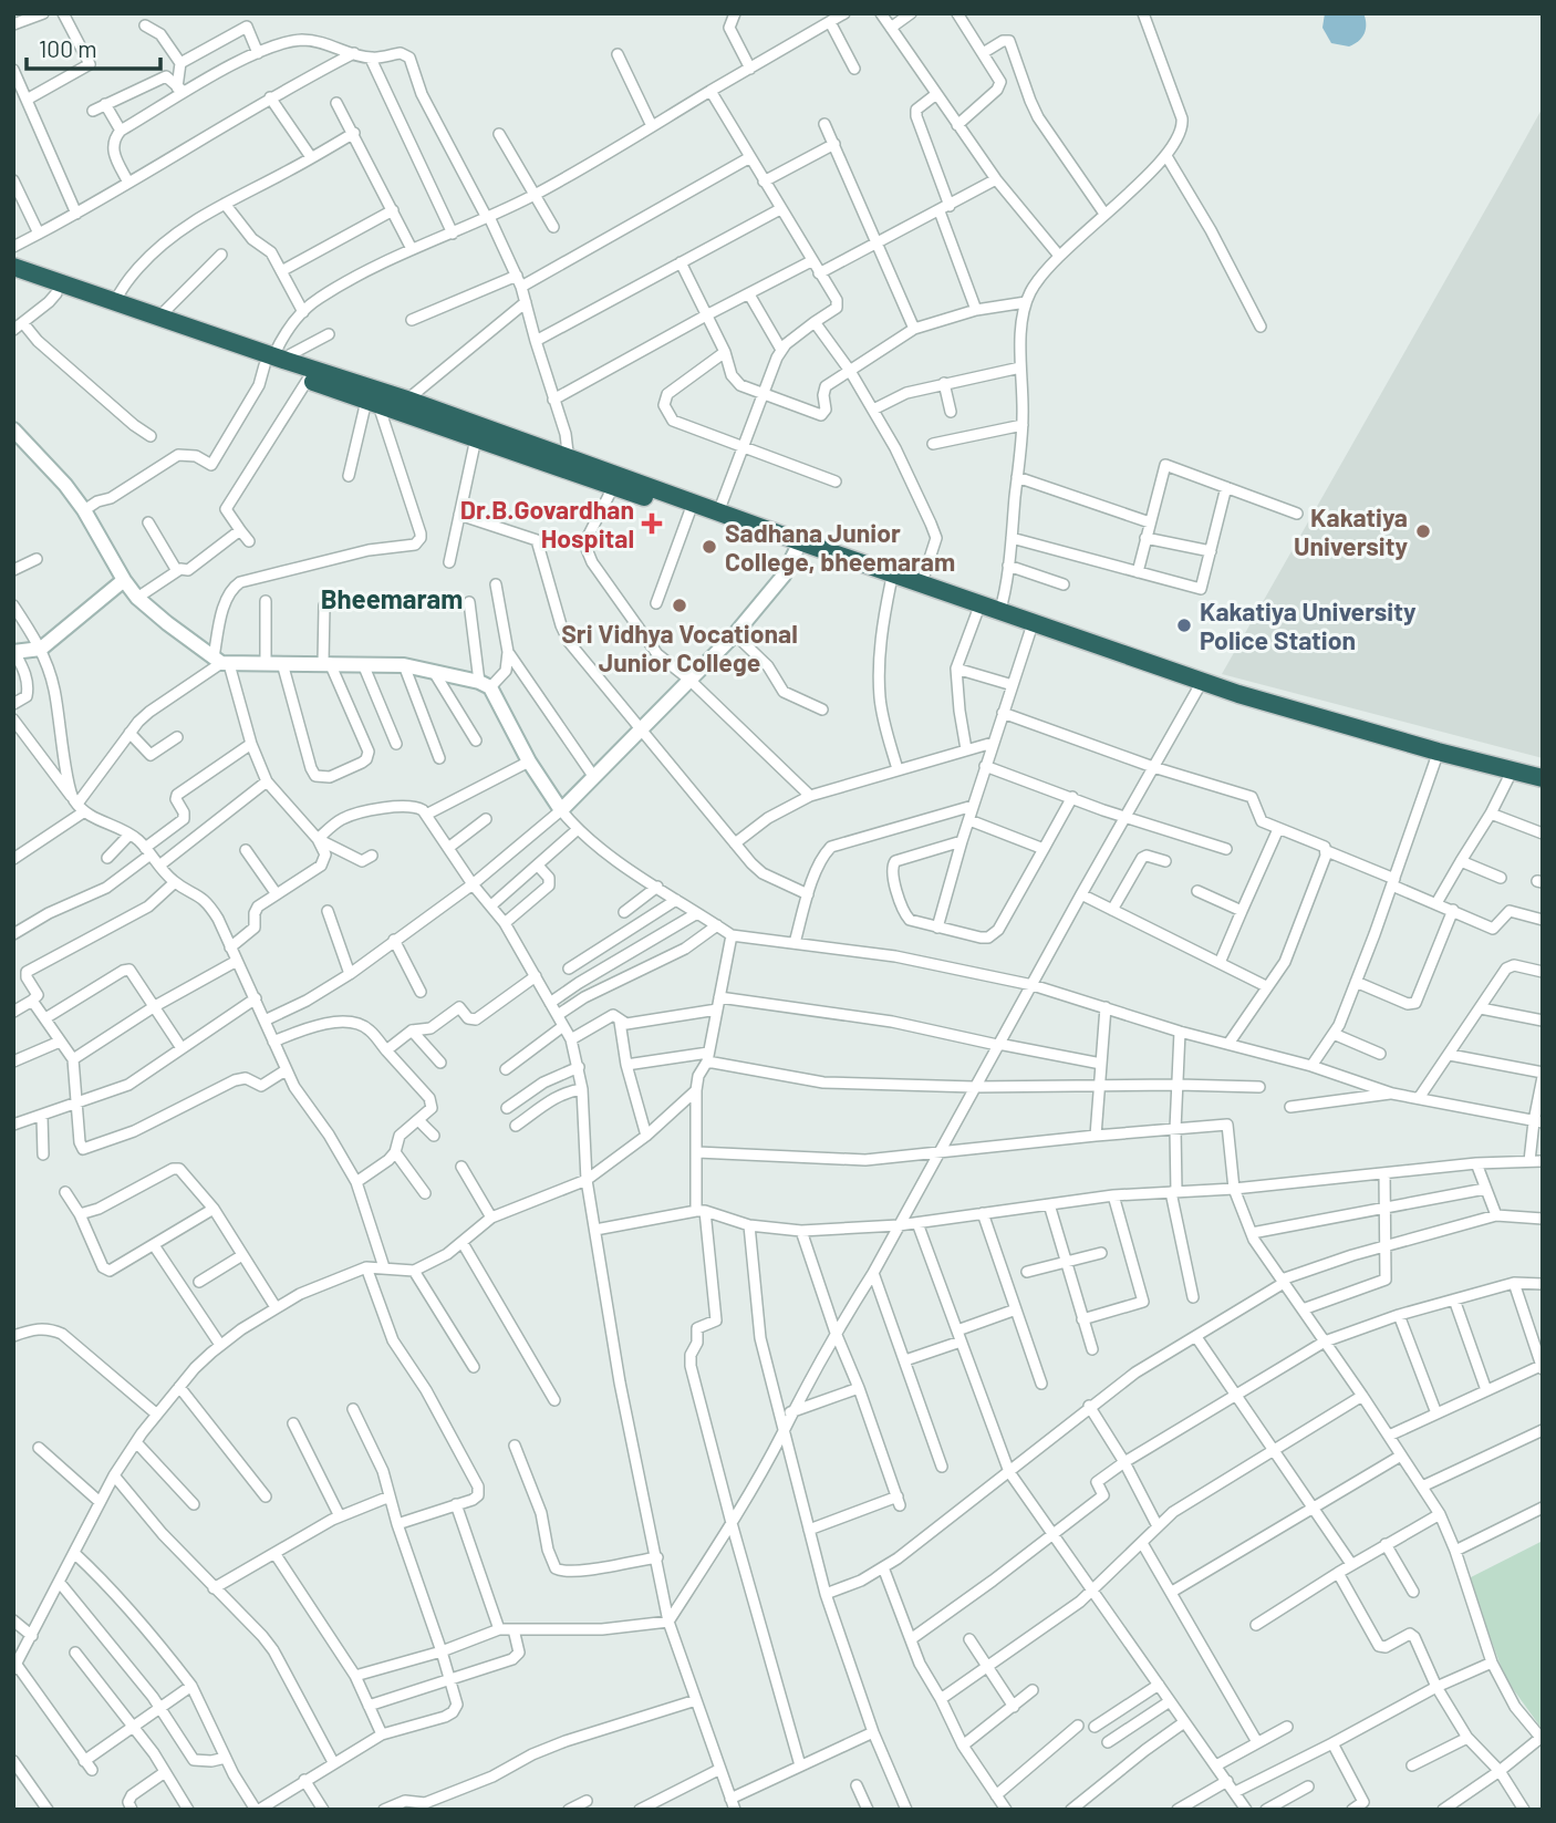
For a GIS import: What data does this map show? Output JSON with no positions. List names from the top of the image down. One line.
{"districts":["Bheemaram"],"places":{"health":["Dr.B.Govardhan Hospital"],"other":["Kakatiya University","Sadhana Junior College, bheemaram","Sri Vidhya Vocational Junior College","Kakatiya University Police Station"]},"scale_bar":"100 m"}
